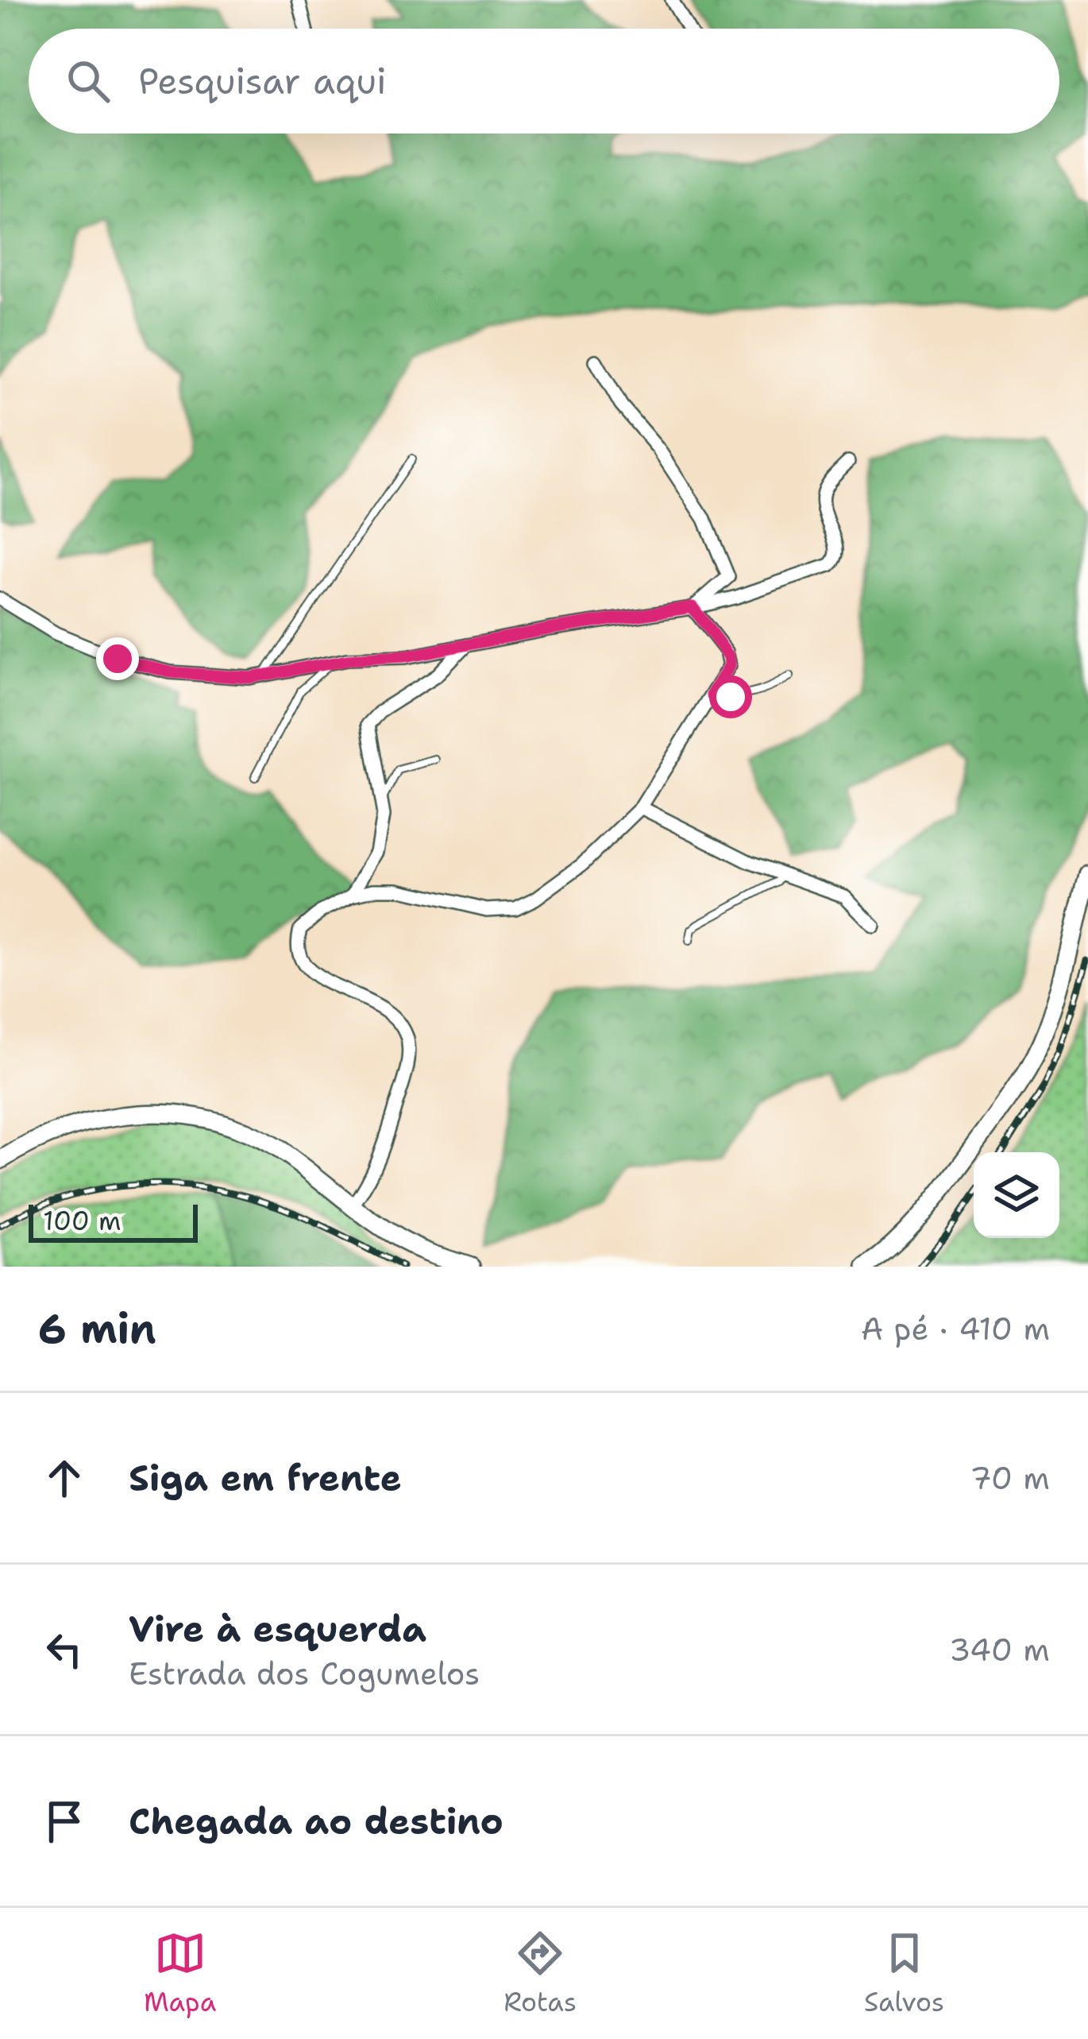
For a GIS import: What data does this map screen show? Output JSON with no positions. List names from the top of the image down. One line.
{"scale_bar":"100 m","page":{"search":"Pesquisar aqui","scale":"100 m","heading":["6 min","A pé · 410 m"],"list":[["Siga em frente","70 m"],["Vire à esquerda","Estrada dos Cogumelos","340 m"],"Chegada ao destino"],"nav":["Mapa","Rotas","Salvos"]}}
